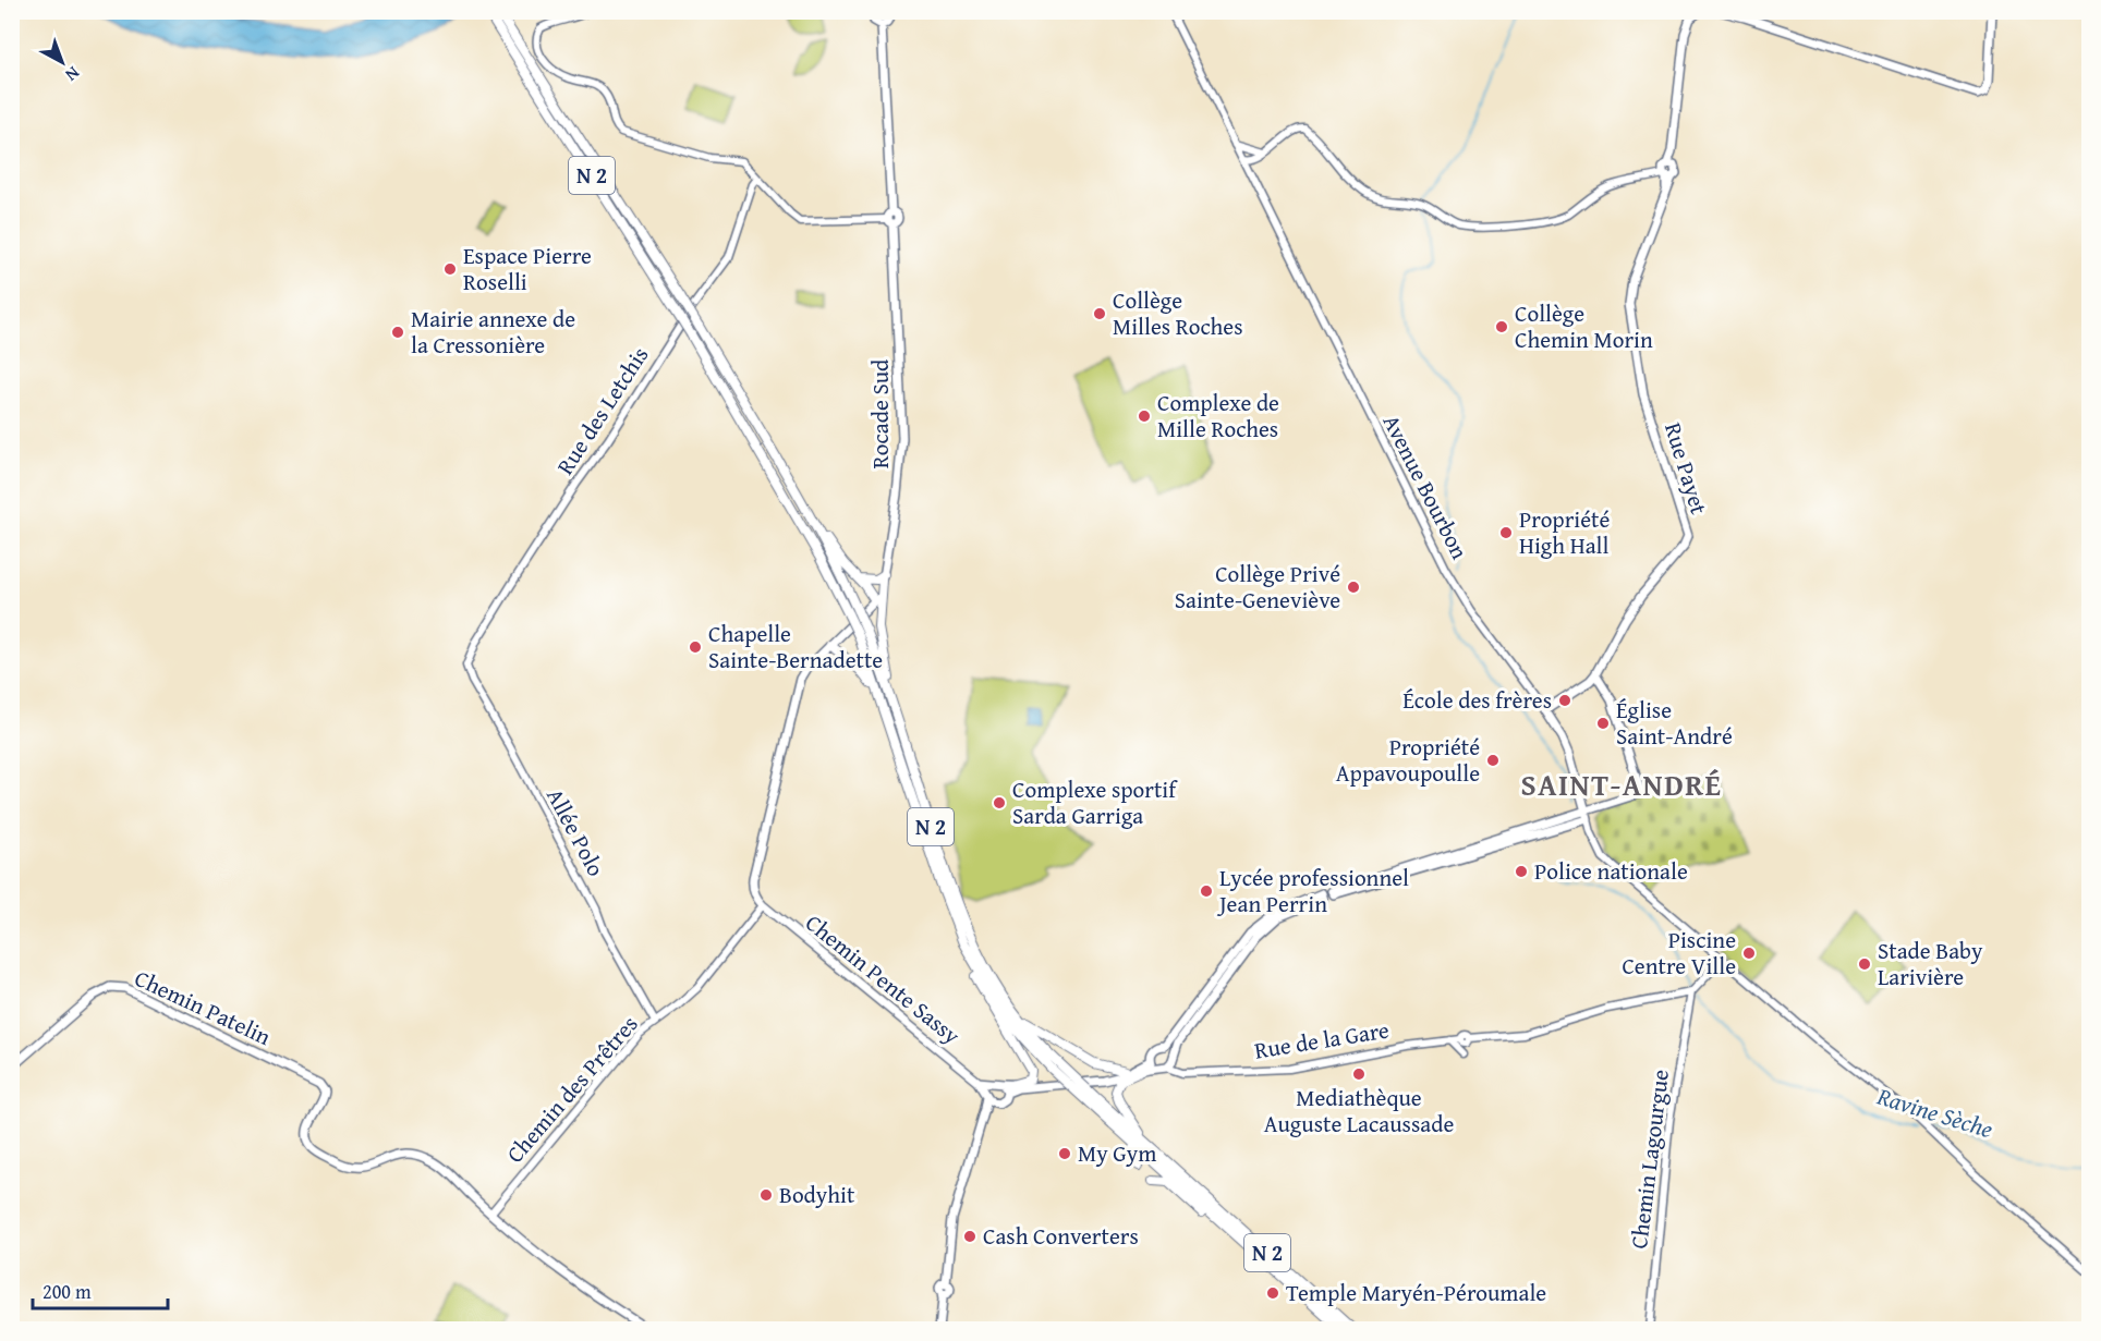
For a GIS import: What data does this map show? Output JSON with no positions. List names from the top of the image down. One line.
{"streets":{"highway":["N 2"],"main road":["Rocade Sud","Rue Payet","Avenue Bourbon","Chemin Pente Sassy","Chemin Patelin"],"street":["Rue des Letchis","Allée Polo","Rue de la Gare","Chemin des Prêtres","Chemin Lagourgue"]},"crossings":[["Rue des Letchis","Allée Polo"],["Rue Payet","Avenue Bourbon"],["Allée Polo","Chemin des Prêtres"],["Chemin Pente Sassy","Chemin des Prêtres"],["Chemin Patelin","Chemin des Prêtres"],["Rue de la Gare","Chemin Lagourgue"]],"districts":["SAINT-ANDRÉ"],"water":["Ravine Sèche"],"places":["Espace Pierre Roselli","Collège Milles Roches","Collège Chemin Morin","Mairie annexe de la Cressonière","Complexe de Mille Roches","Propriété High Hall","Collège Privé Sainte-Geneviève","Chapelle Sainte-Bernadette","École des frères","Église Saint-André","Propriété Appavoupoulle","Complexe sportif Sarda Garriga","Police nationale","Lycée professionnel Jean Perrin","Piscine Centre Ville","Stade Baby Larivière","Mediathèque Auguste Lacaussade","My Gym","Bodyhit","Cash Converters","Temple Maryén-Péroumale"],"scale_bar":"200 m","north":"bottom right"}
